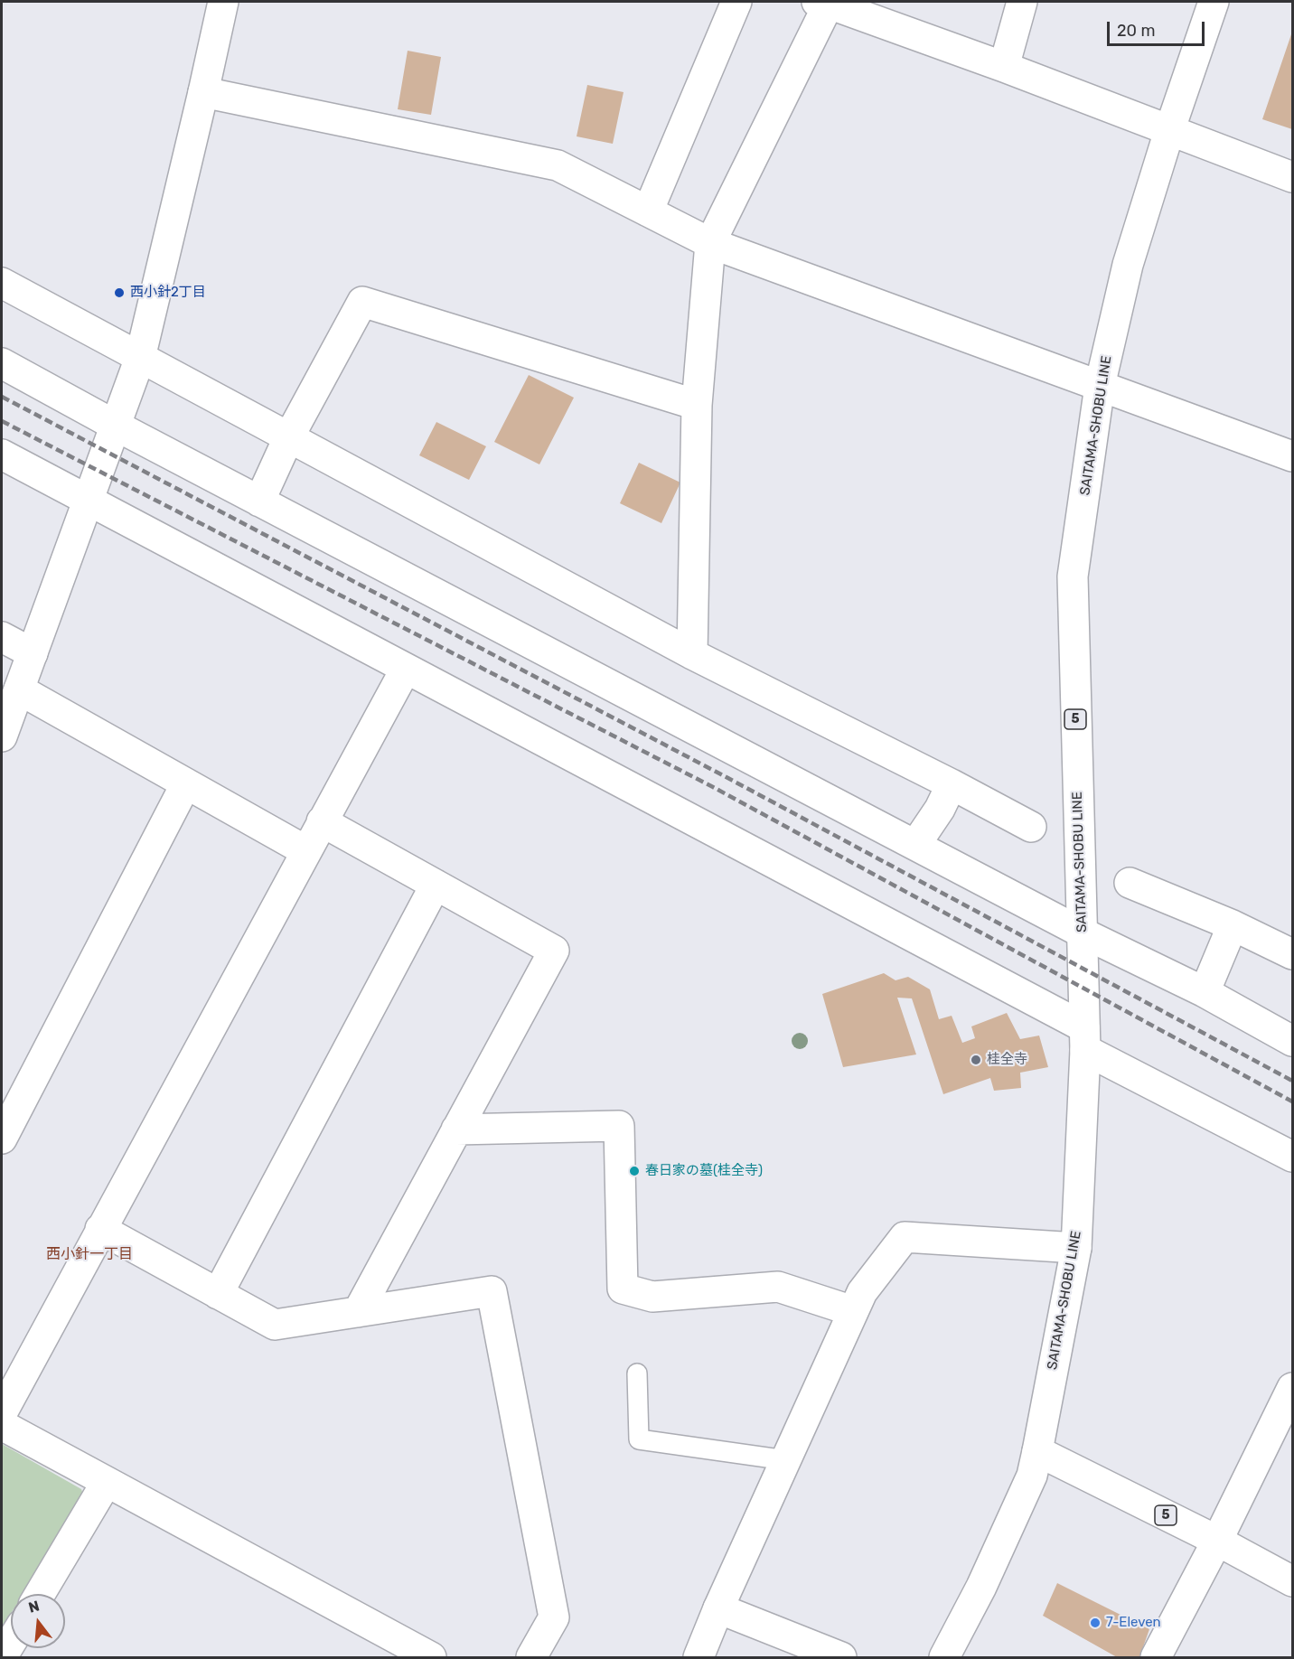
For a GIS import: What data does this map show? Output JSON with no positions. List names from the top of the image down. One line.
{"streets":{"street":["SAITAMA-SHOBU LINE","5"]},"crossings":[["SAITAMA-SHOBU LINE","5"]],"districts":["西小針一丁目"],"places":["西小針2丁目","桂全寺","春日家の墓(桂全寺)","7-Eleven"],"scale_bar":"20 m","north":"top"}
